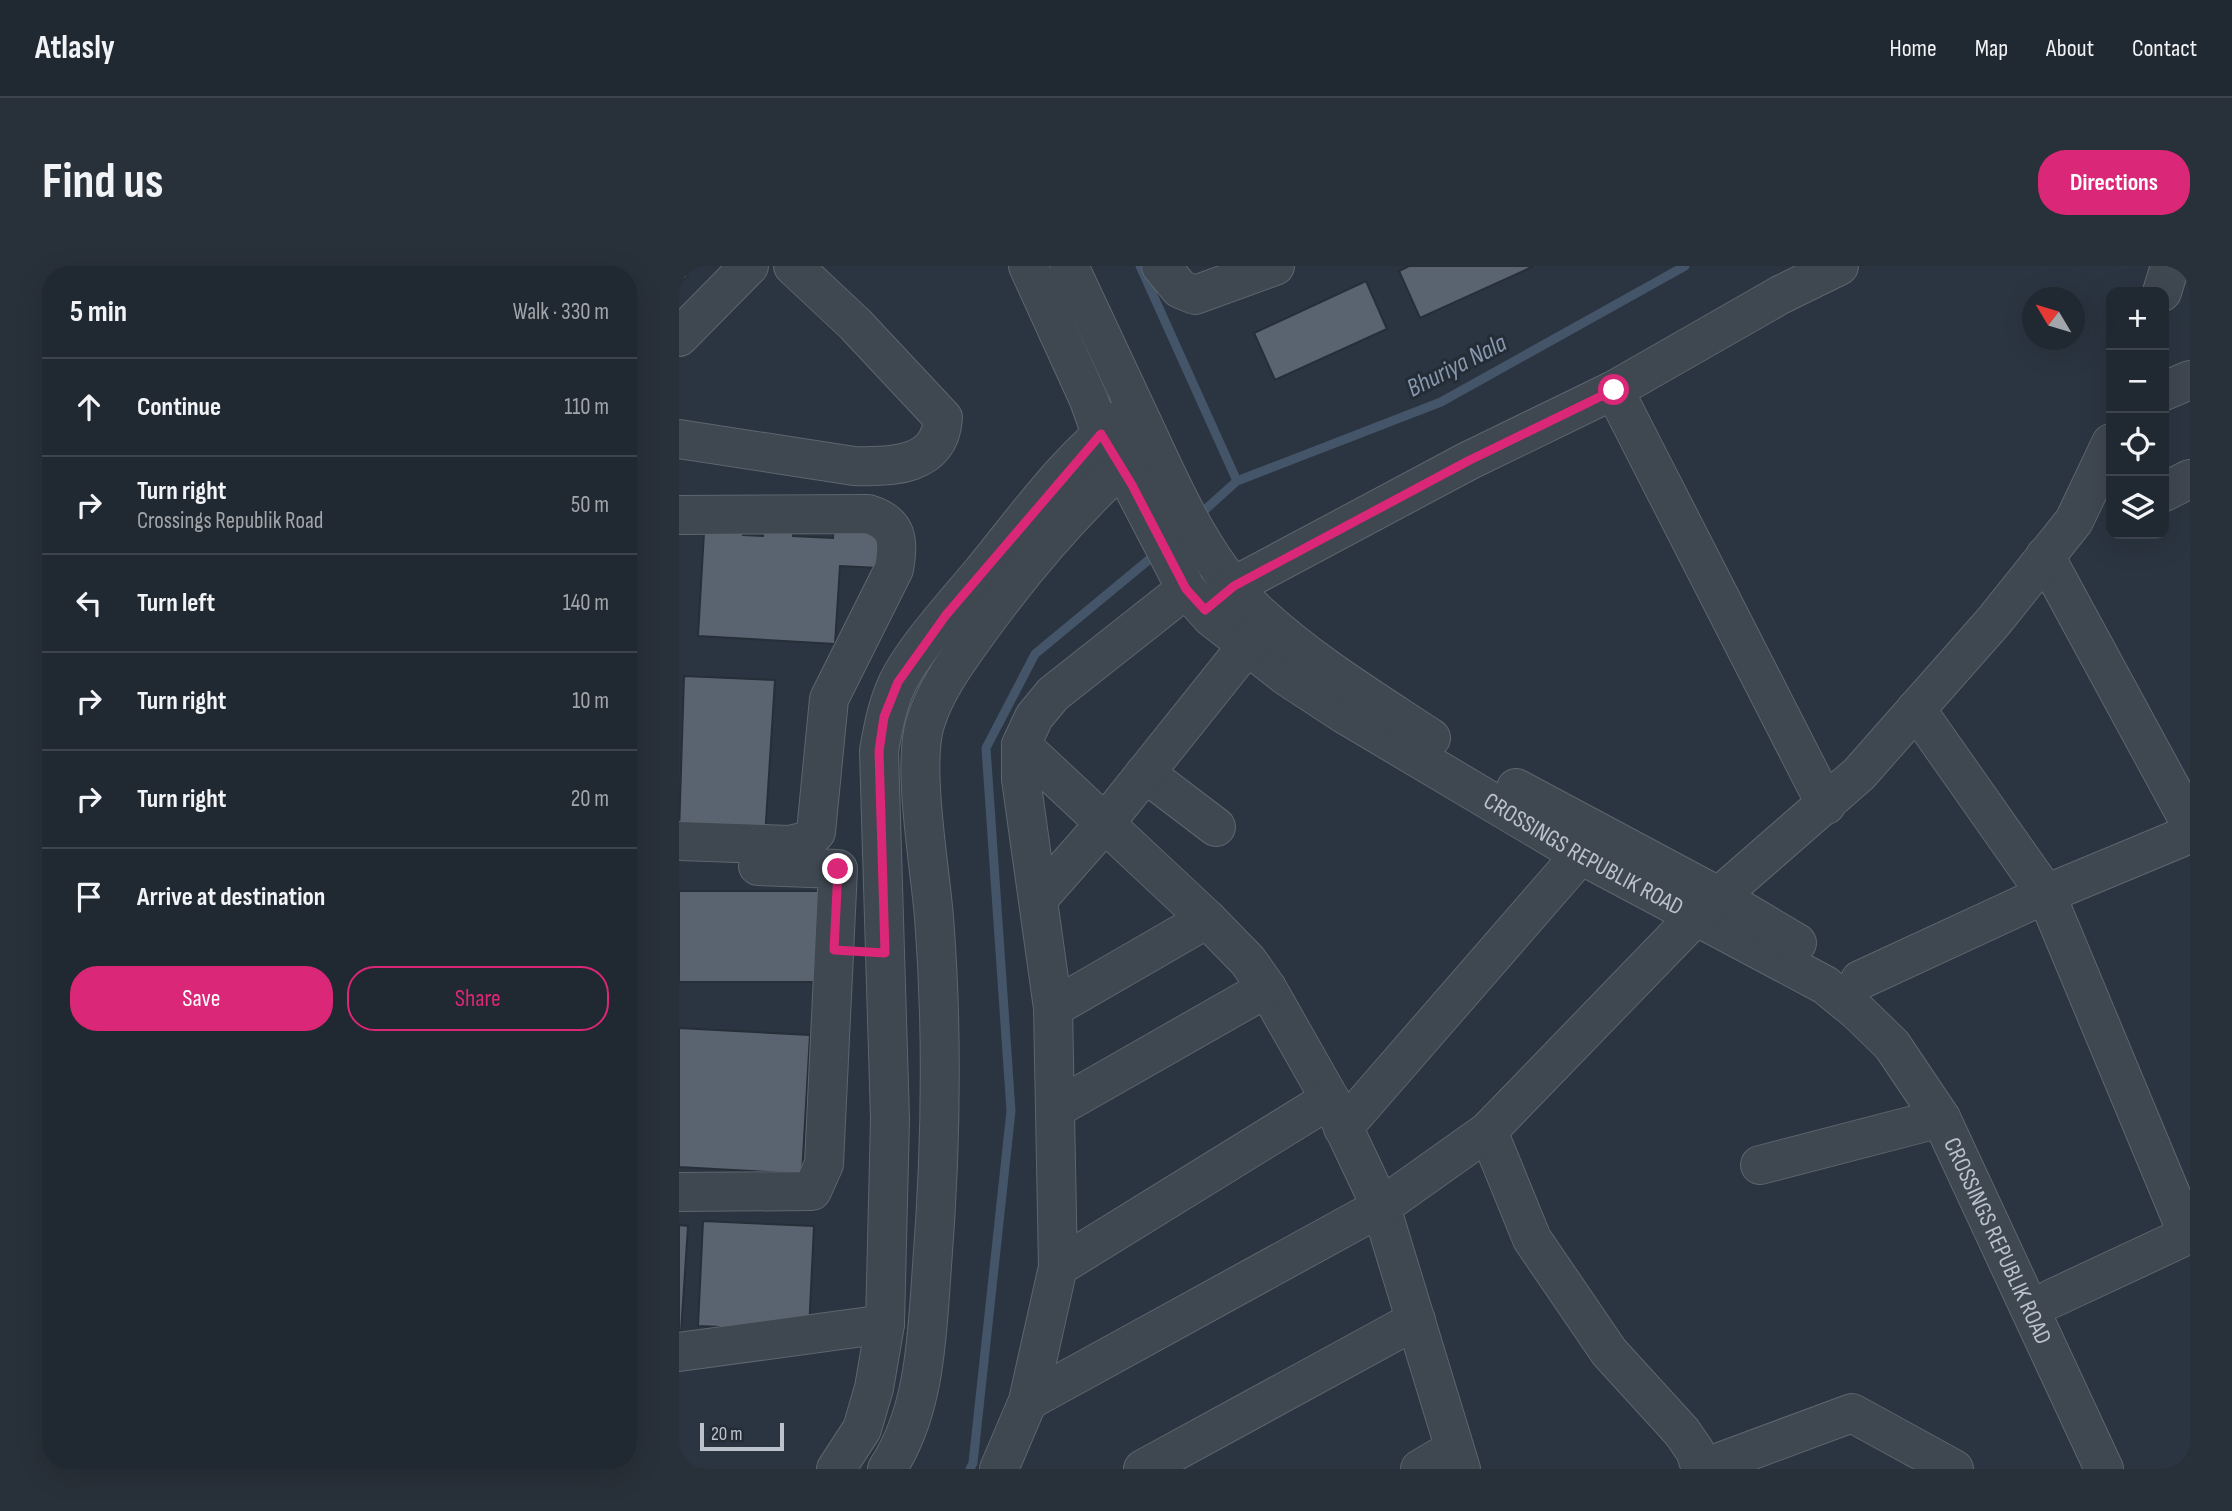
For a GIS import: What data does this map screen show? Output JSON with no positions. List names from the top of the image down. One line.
{"streets":{"street":["CROSSINGS REPUBLIK ROAD"]},"water":["Bhuriya Nala"],"scale_bar":"20 m","north":"top left","page":{"header":"Atlasly","nav":["Home","Map","About","Contact"],"buttons":["Directions",["Save","Share"]],"title":"Find us","heading":["5 min","Walk · 330 m"],"map_buttons":["+","−"],"list":[["Continue","110 m"],["Turn right","Crossings Republik Road","50 m"],["Turn left","140 m"],["Turn right","10 m"],["Turn right","20 m"],"Arrive at destination"],"scale":"20 m"}}
